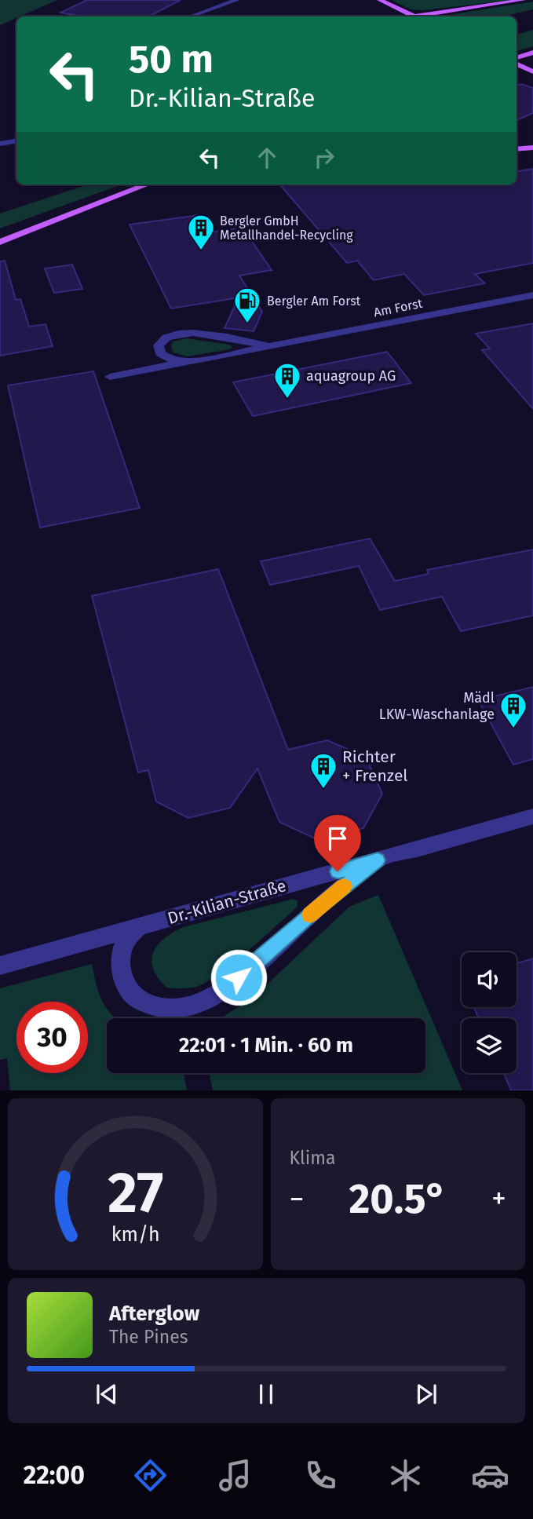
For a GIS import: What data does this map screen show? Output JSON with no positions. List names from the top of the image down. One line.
{"streets":{"street":["Am Forst","Dr.-Kilian-Straße"]},"places":{"building":["Bergler GmbH Metallhandel-Recycling","aquagroup AG","Mädl LKW-Waschanlage","Richter + Frenzel"],"fuel station":["Bergler Am Forst"]},"page":{"turn":["50 m","Dr.-Kilian-Straße"],"limit":"30","trip":"22:01 · 1 Min. · 60 m","tile":"Klima","heat":["−","20.5°","+"],"song":["Afterglow","The Pines"],"tabs":"22:00","gauge":["27","km/h"]}}
